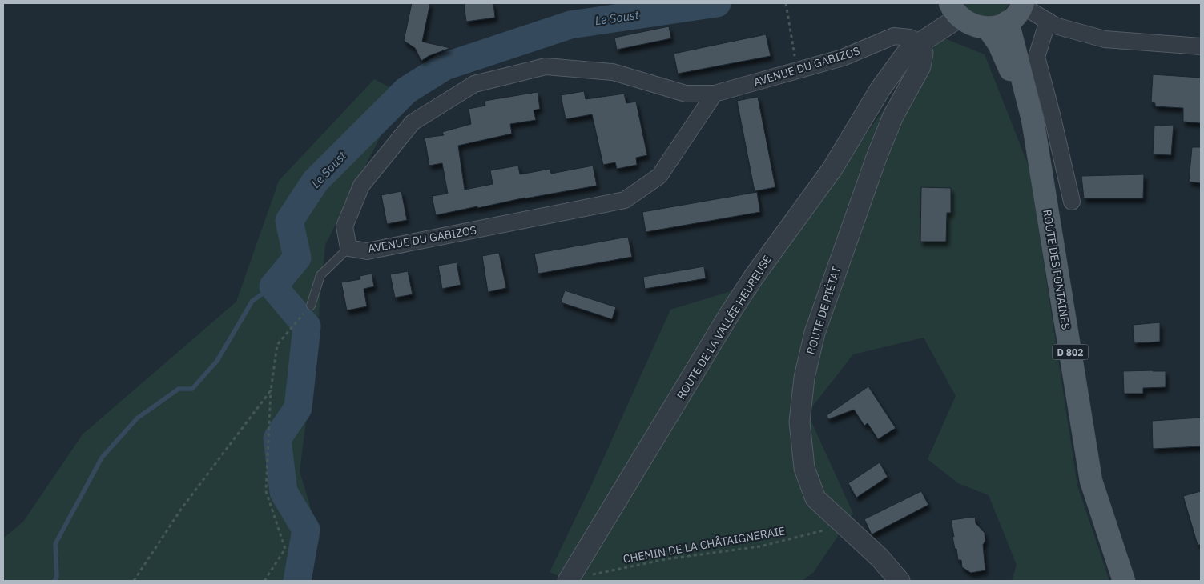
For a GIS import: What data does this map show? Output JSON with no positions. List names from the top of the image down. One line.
{"streets":{"main road":["ROUTE DES FONTAINES","D 802"],"street":["AVENUE DU GABIZOS","ROUTE DE PIÉTAT","ROUTE DE LA VALLÉE HEUREUSE"],"path":["CHEMIN DE LA CHÂTAIGNERAIE"]},"crossings":[["AVENUE DU GABIZOS","ROUTE DE PIÉTAT"],["AVENUE DU GABIZOS","ROUTE DE LA VALLÉE HEUREUSE"],["ROUTE DE PIÉTAT","ROUTE DE LA VALLÉE HEUREUSE"],["ROUTE DE PIÉTAT","CHEMIN DE LA CHÂTAIGNERAIE"],["ROUTE DE LA VALLÉE HEUREUSE","CHEMIN DE LA CHÂTAIGNERAIE"]],"water":["Le Soust"]}
